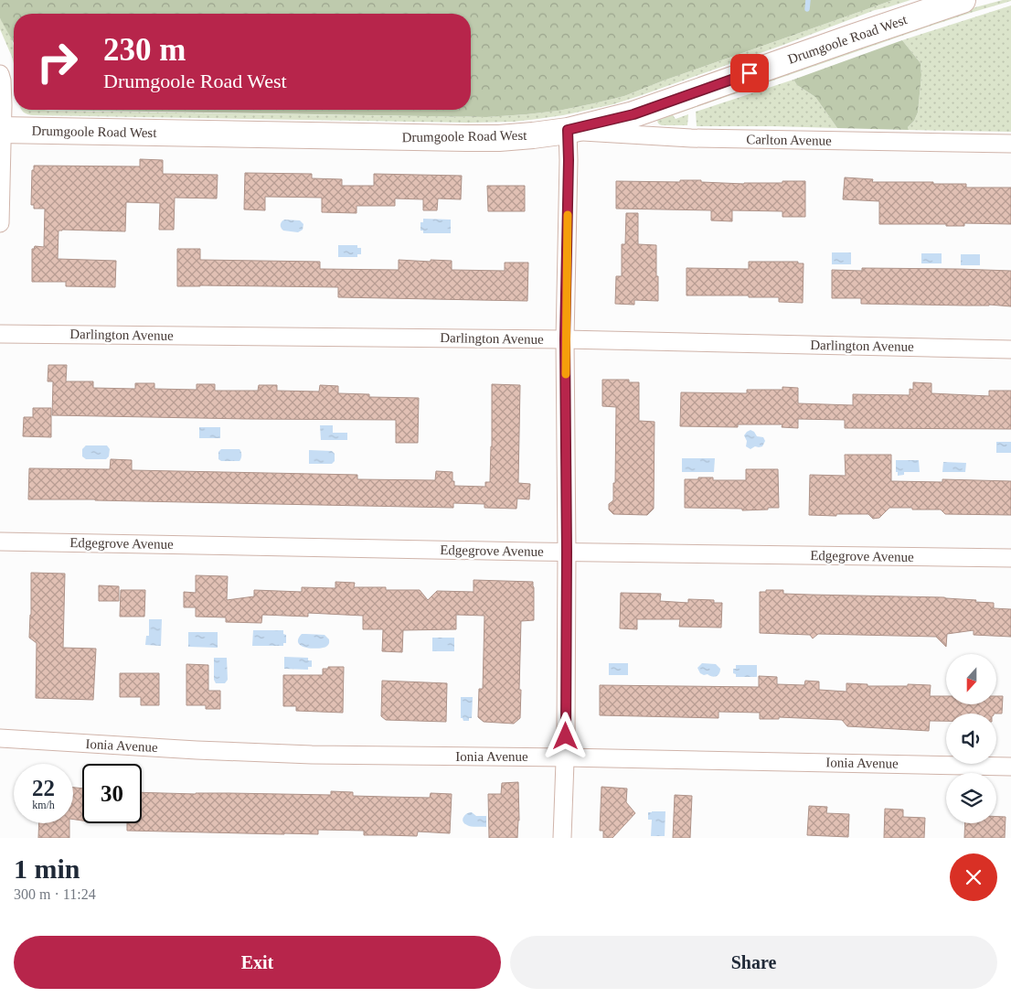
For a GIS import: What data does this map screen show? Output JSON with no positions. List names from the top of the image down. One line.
{"streets":{"main road":["Drumgoole Road West"],"street":["Carlton Avenue","Darlington Avenue","Edgegrove Avenue","Ionia Avenue"]},"crossings":[["Drumgoole Road West","Carlton Avenue"]],"north":"bottom","page":{"turn":["230 m","Drumgoole Road West"],"speed":"22 km/h","limit":"30","heading":["1 min","300 m · 11:24"],"buttons":["Exit","Share"]}}
